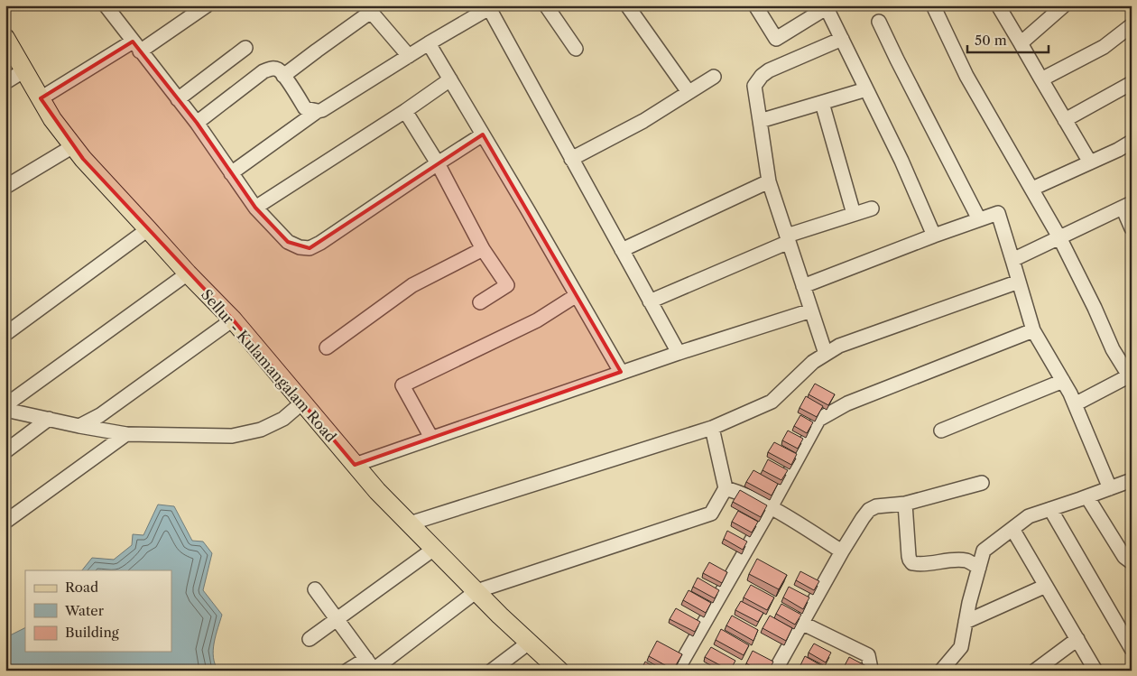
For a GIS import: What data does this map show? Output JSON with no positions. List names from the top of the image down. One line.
{"streets":{"main road":["Sellur - Kulamangalam Road"]},"legend":["Road","Water","Building"],"scale_bar":"50 m"}
